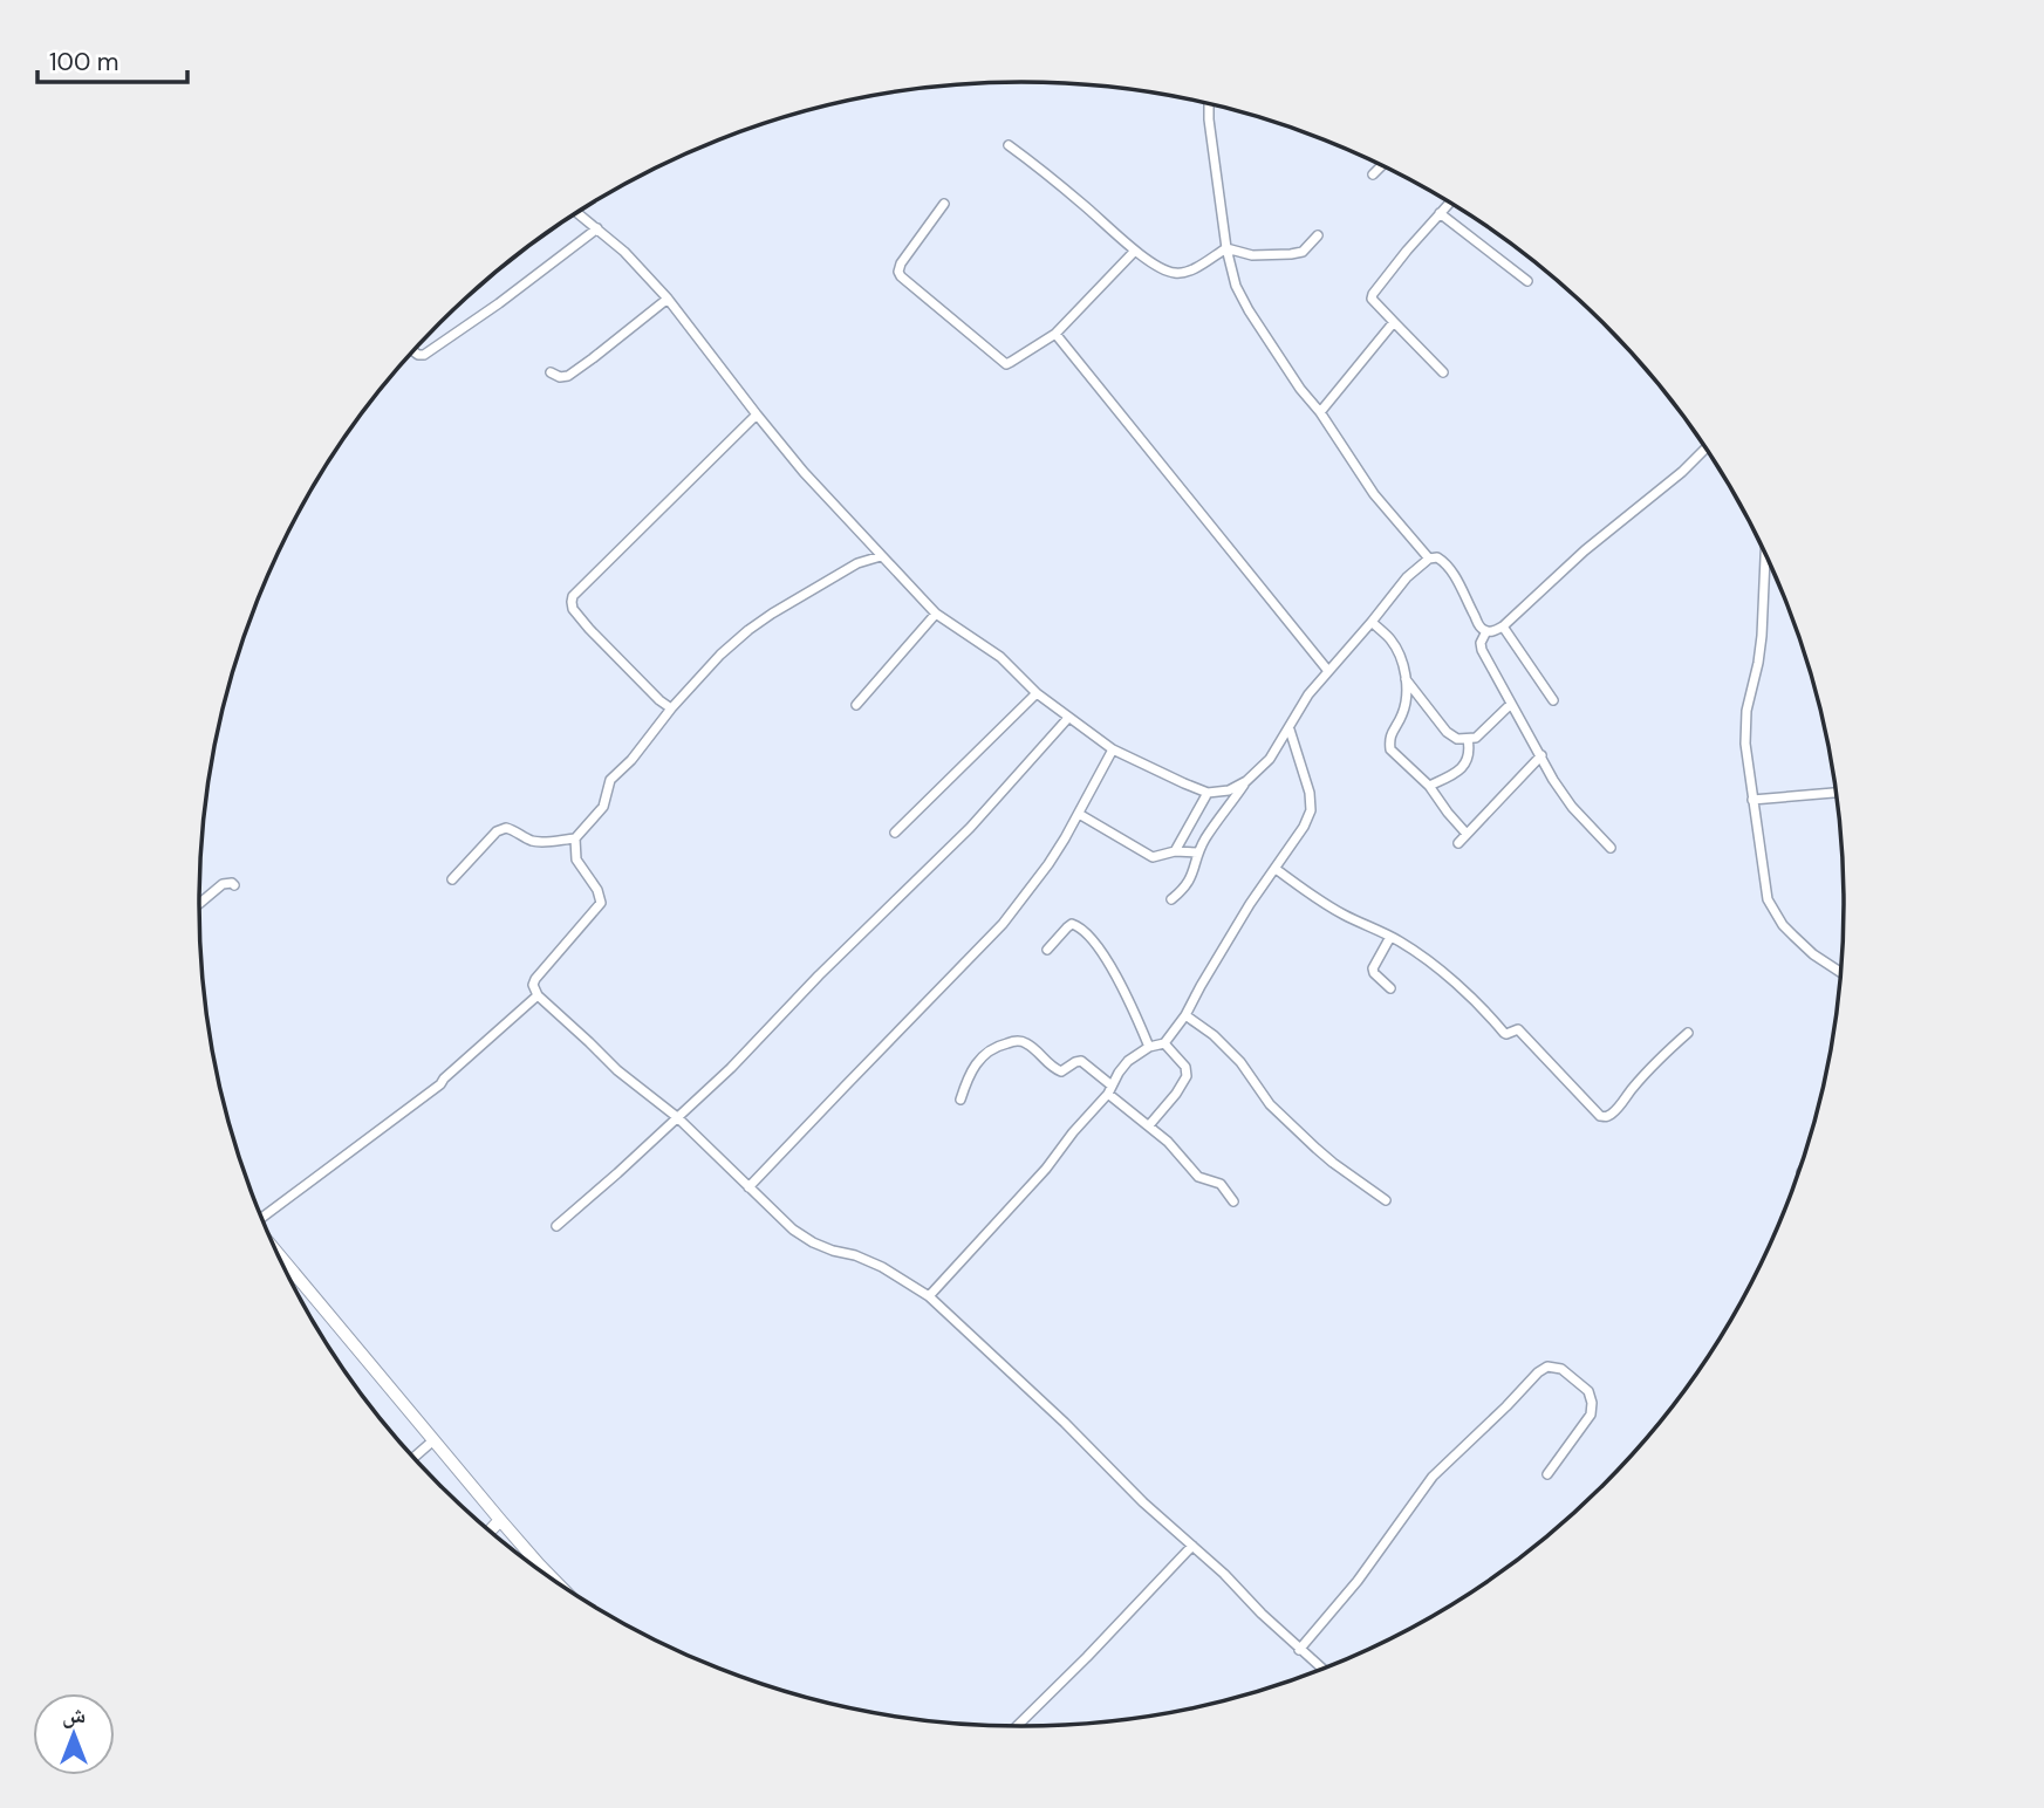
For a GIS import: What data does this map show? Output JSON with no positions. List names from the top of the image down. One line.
{"scale_bar":"100 m","north":"top"}
